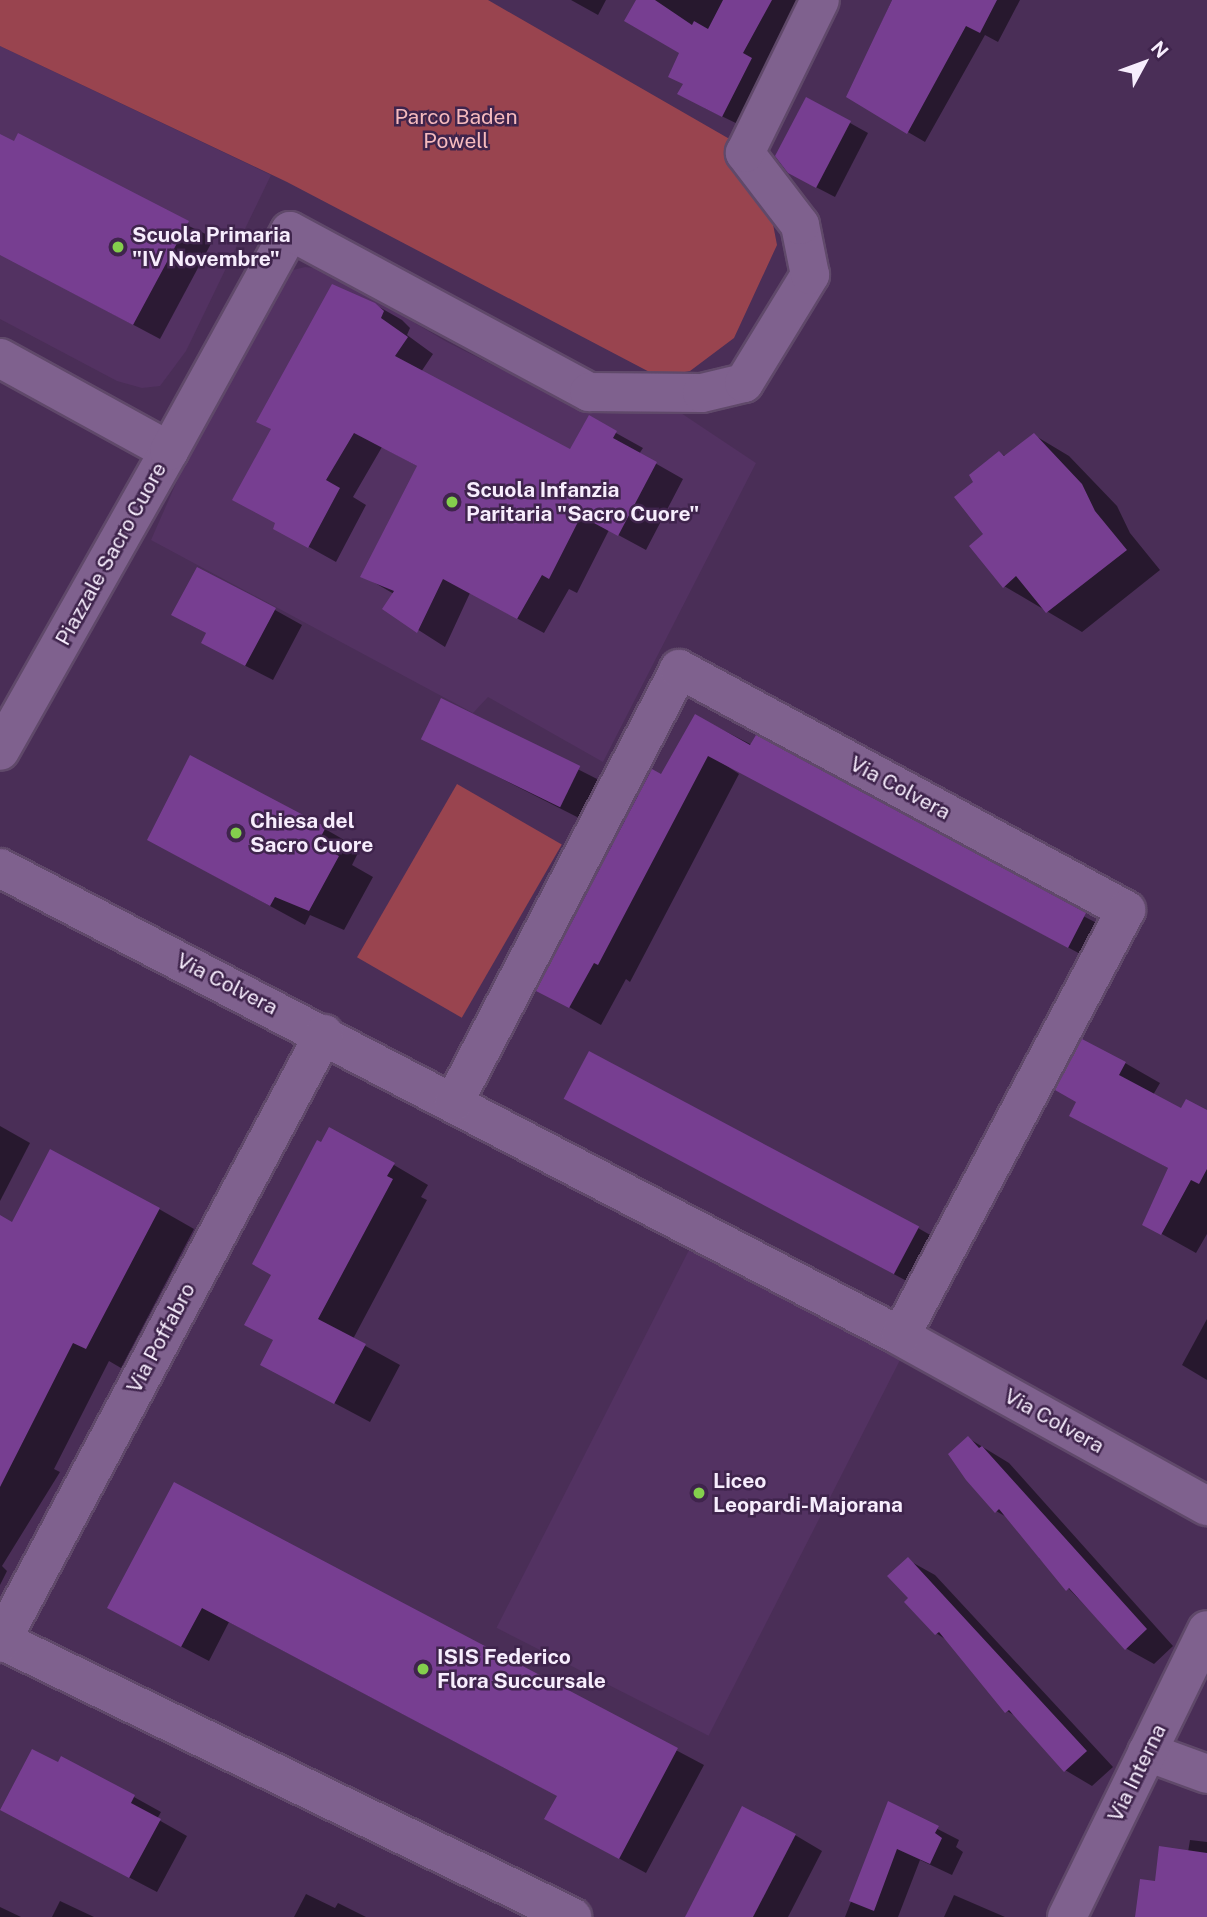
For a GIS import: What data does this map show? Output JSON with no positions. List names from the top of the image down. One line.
{"streets":{"street":["Piazzale Sacro Cuore","Via Colvera","Via Poffabro","Via Interna"]},"crossings":[["Via Colvera","Via Poffabro"]],"parks":["Parco Baden Powell"],"places":["Scuola Primaria \"IV Novembre\"","Scuola Infanzia Paritaria \"Sacro Cuore\"","Chiesa del Sacro Cuore","Liceo Leopardi-Majorana","ISIS Federico Flora Succursale"],"north":"top right"}
